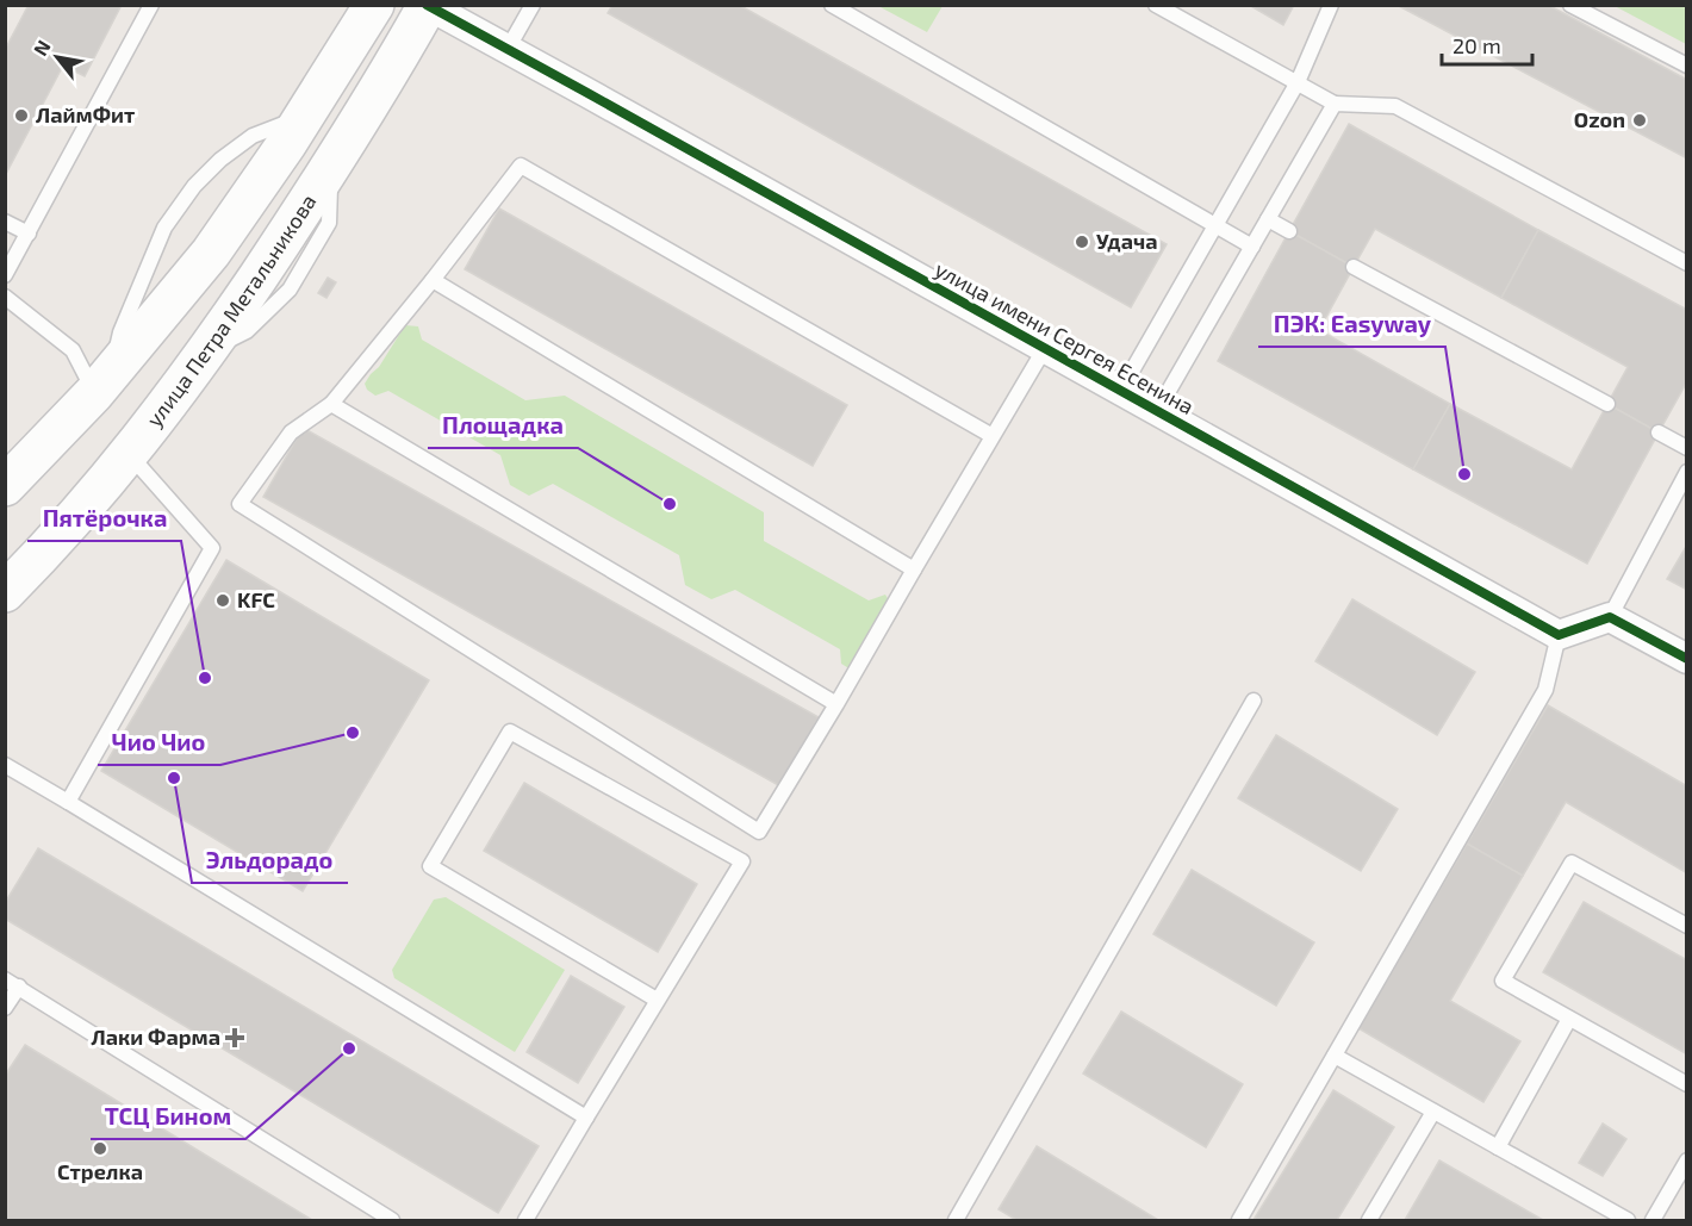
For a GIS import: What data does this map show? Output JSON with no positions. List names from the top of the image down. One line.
{"streets":{"main road":["улица Петра Метальникова"],"street":["улица имени Сергея Есенина"]},"crossings":[["улица Петра Метальникова","улица имени Сергея Есенина"]],"places":{"other":["ЛаймФит","Ozon","Удача","ПЭК: Easyway","Площадка","KFC","Пятёрочка","Чио Чио","Эльдорадо","ТСЦ Бином","Стрелка"],"health":["Лаки Фарма"]},"scale_bar":"20 m","north":"top left"}
